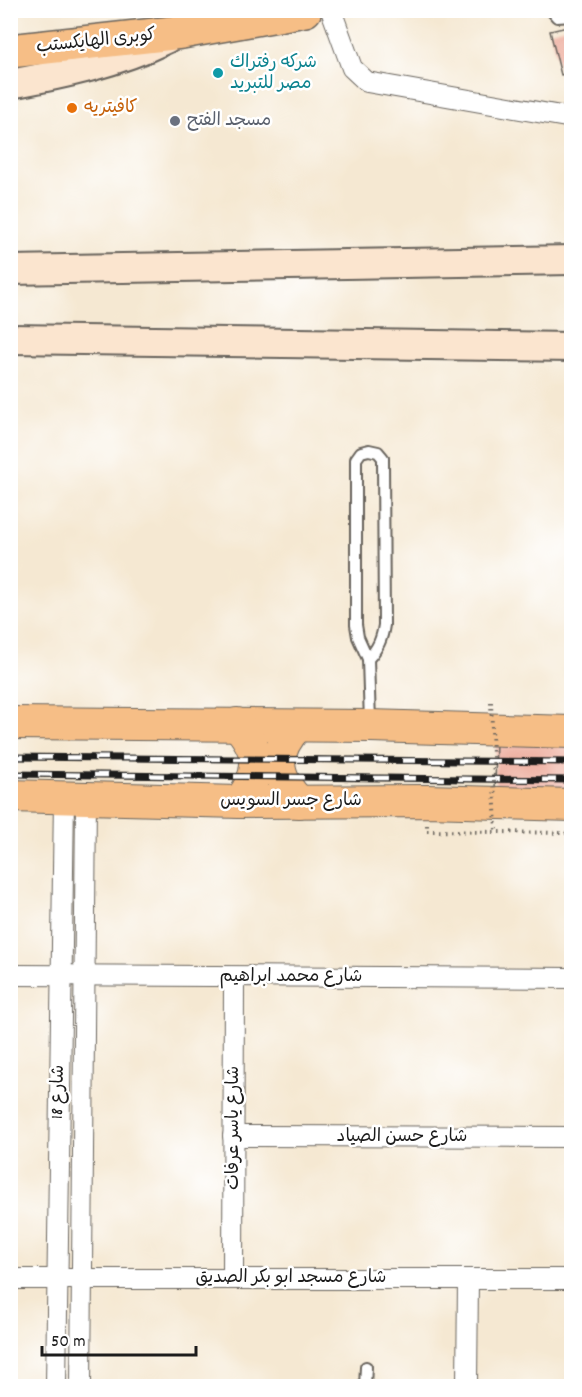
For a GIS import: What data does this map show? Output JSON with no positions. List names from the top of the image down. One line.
{"streets":{"highway":["كوبرى الهايكستب"],"main road":["شارع جسر السويس"],"street":["شارع محمد ابراهيم","شارع 18","شارع ياسر عرفات","شارع حسن الصياد","شارع مسجد ابو بكر الصديق"]},"crossings":[["شارع جسر السويس","شارع 18"],["شارع محمد ابراهيم","شارع 18"],["شارع محمد ابراهيم","شارع ياسر عرفات"],["شارع 18","شارع مسجد ابو بكر الصديق"],["شارع ياسر عرفات","شارع حسن الصياد"],["شارع ياسر عرفات","شارع مسجد ابو بكر الصديق"]],"places":["شركه رفتراك مصر للتبريد","كافيتريه","مسجد الفتح"],"scale_bar":"50 m"}
